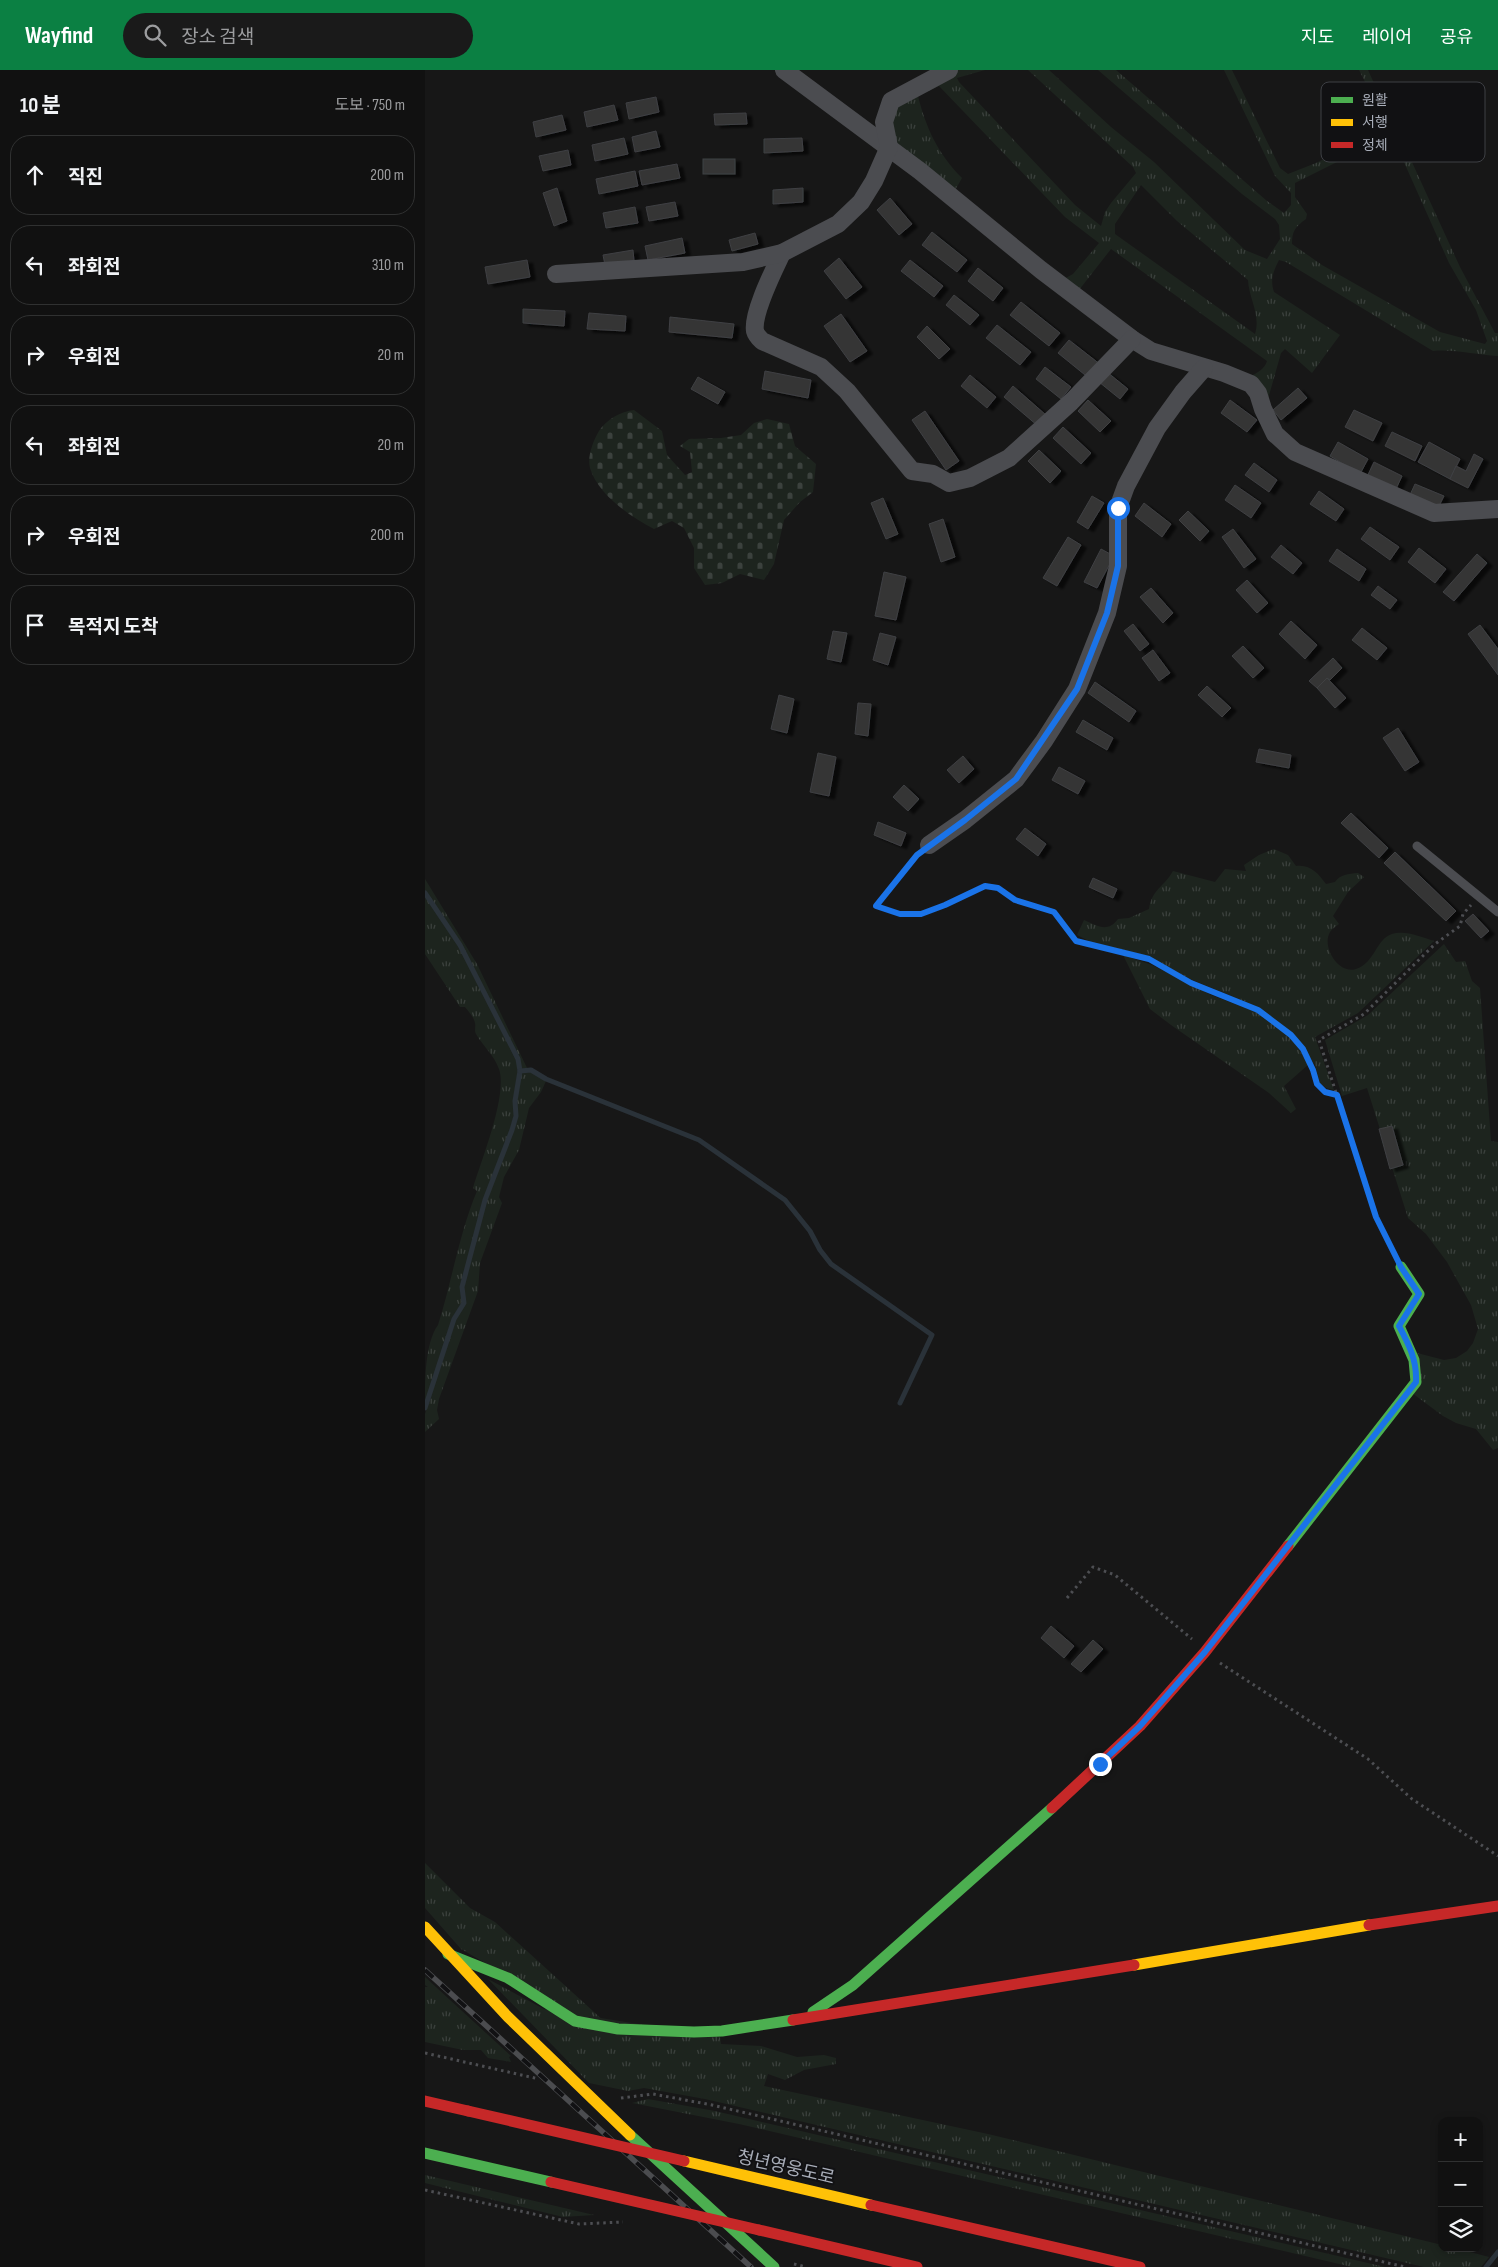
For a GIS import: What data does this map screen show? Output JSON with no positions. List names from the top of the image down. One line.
{"streets":{"main road":["청년영웅도로"]},"legend":["원활","서행","정체"],"page":{"header":"Wayfind","search":"장소 검색","nav":["지도","레이어","공유"],"heading":["10 분","도보 · 750 m"],"list":[["직진","200 m"],["좌회전","310 m"],["우회전","20 m"],["좌회전","20 m"],["우회전","200 m"],"목적지 도착"],"map_buttons":["+","−"]}}
